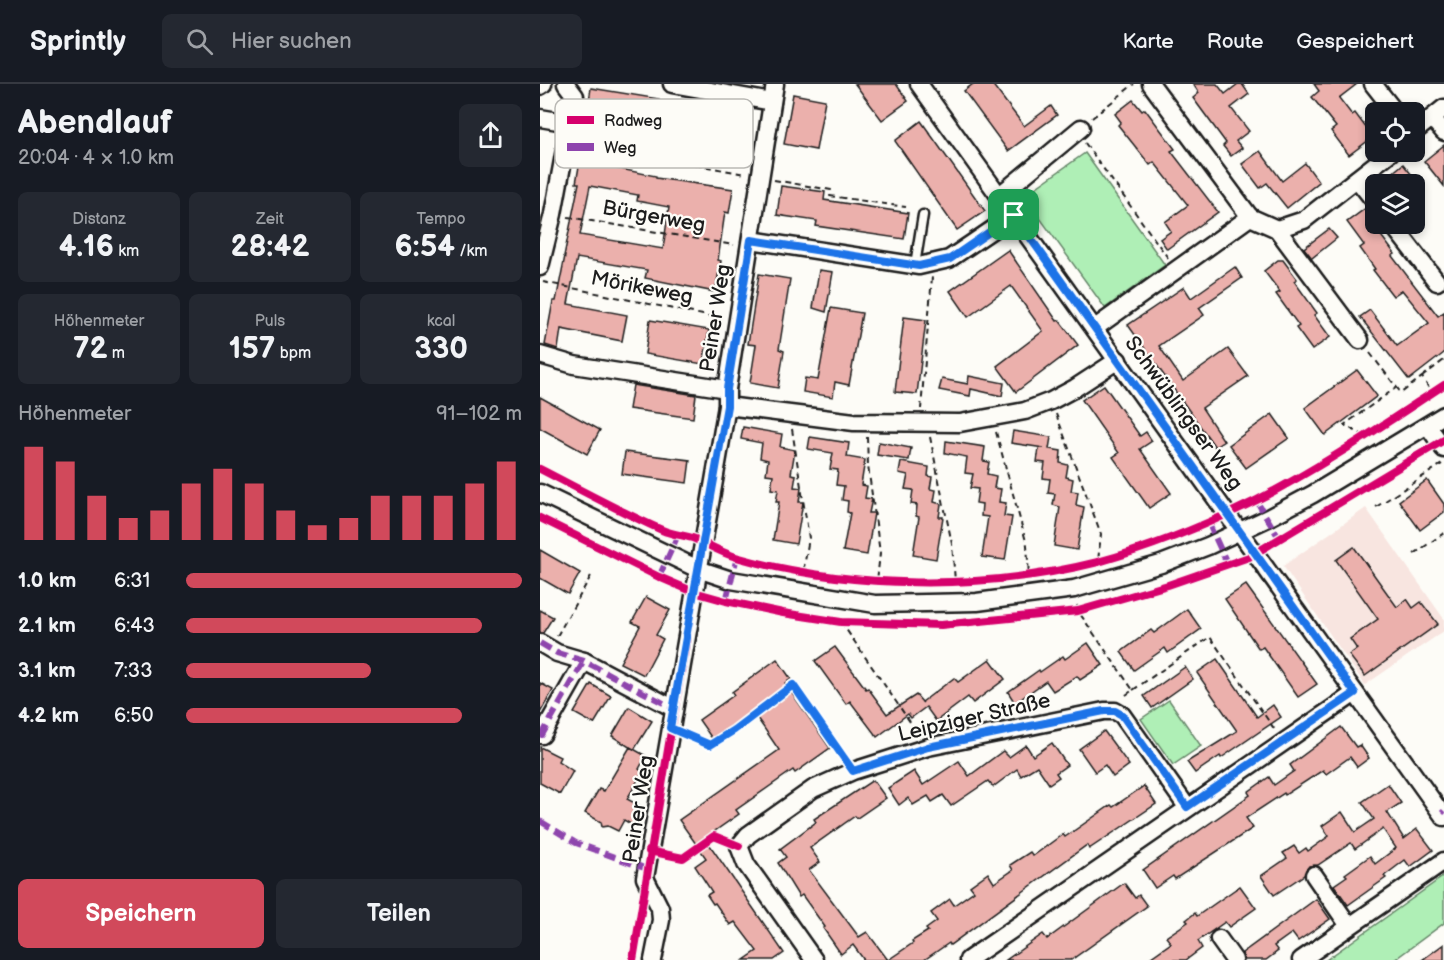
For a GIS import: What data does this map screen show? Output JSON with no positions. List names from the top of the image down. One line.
{"streets":{"street":["Peiner Weg","Schwüblingser Weg","Leipziger Straße"],"path":["Bürgerweg","Mörikeweg"]},"crossings":[["Bürgerweg","Peiner Weg"],["Mörikeweg","Peiner Weg"]],"legend":["Radweg","Weg"],"page":{"header":"Sprintly","search":"Hier suchen","nav":["Karte","Route","Gespeichert"],"heading":["Abendlauf","20:04 · 4 × 1.0 km"],"stats":[["Distanz","4.16 km"],["Zeit","28:42"],["Tempo","6:54 /km"],["Höhenmeter","72 m"],["Puls","157 bpm"],["kcal","330"]],"chart":["Höhenmeter","91–102 m"],"list":[{"name":"1.0 km","note":"6:31"},{"name":"2.1 km","note":"6:43"},{"name":"3.1 km","note":"7:33"},{"name":"4.2 km","note":"6:50"}],"buttons":["Speichern","Teilen"]}}
